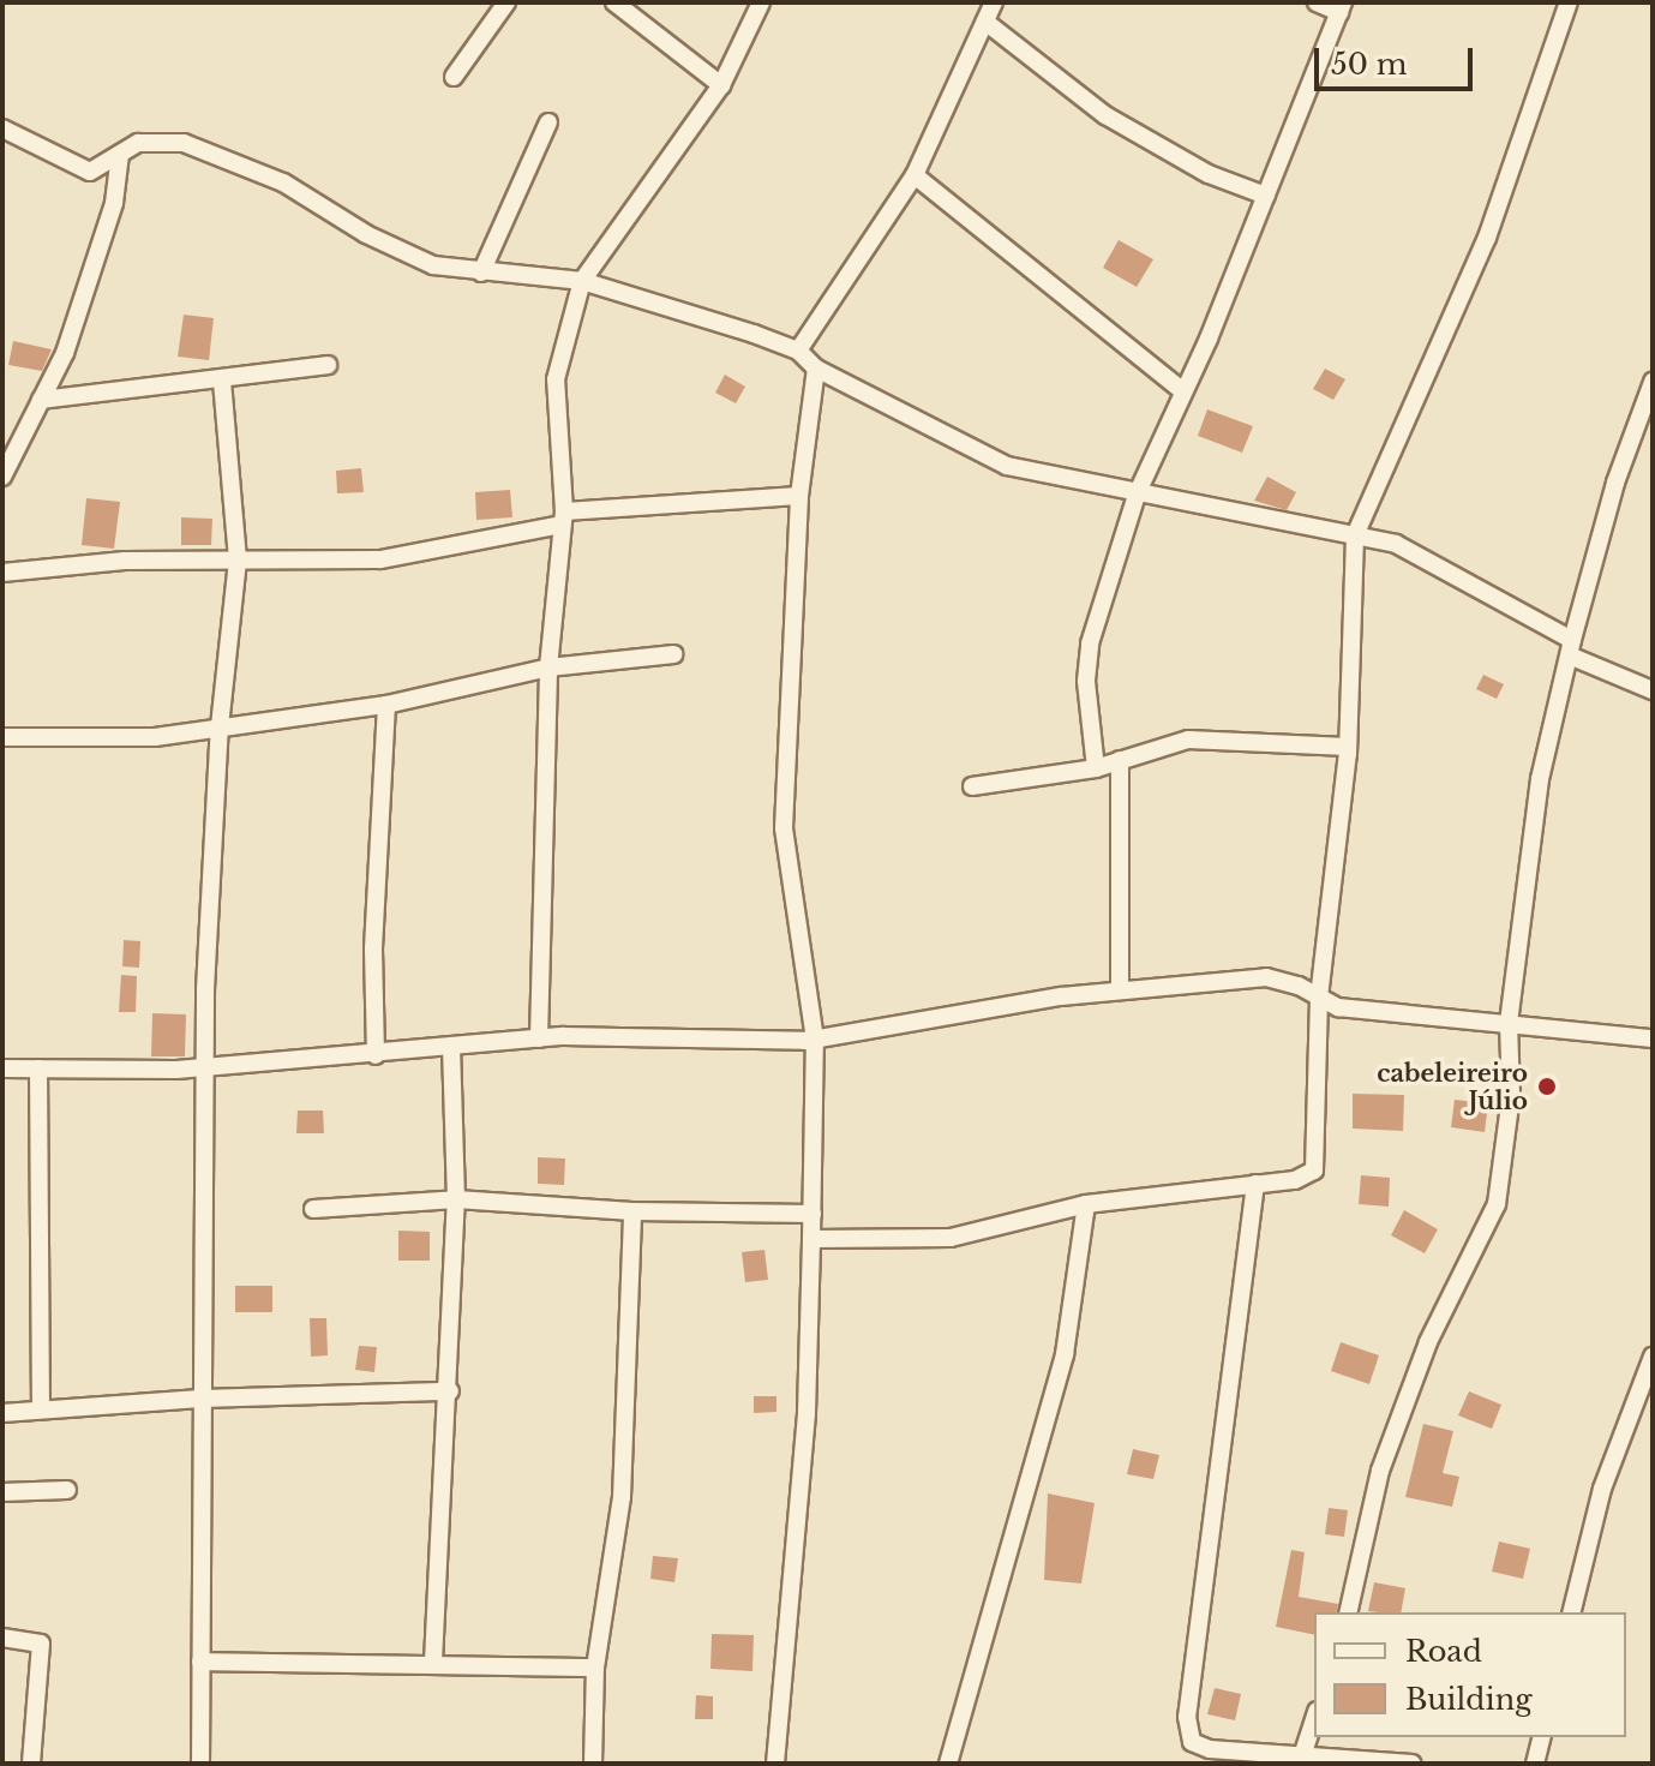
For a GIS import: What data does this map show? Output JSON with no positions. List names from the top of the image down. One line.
{"places":["cabeleireiro Júlio"],"legend":["Road","Building"],"scale_bar":"50 m"}
